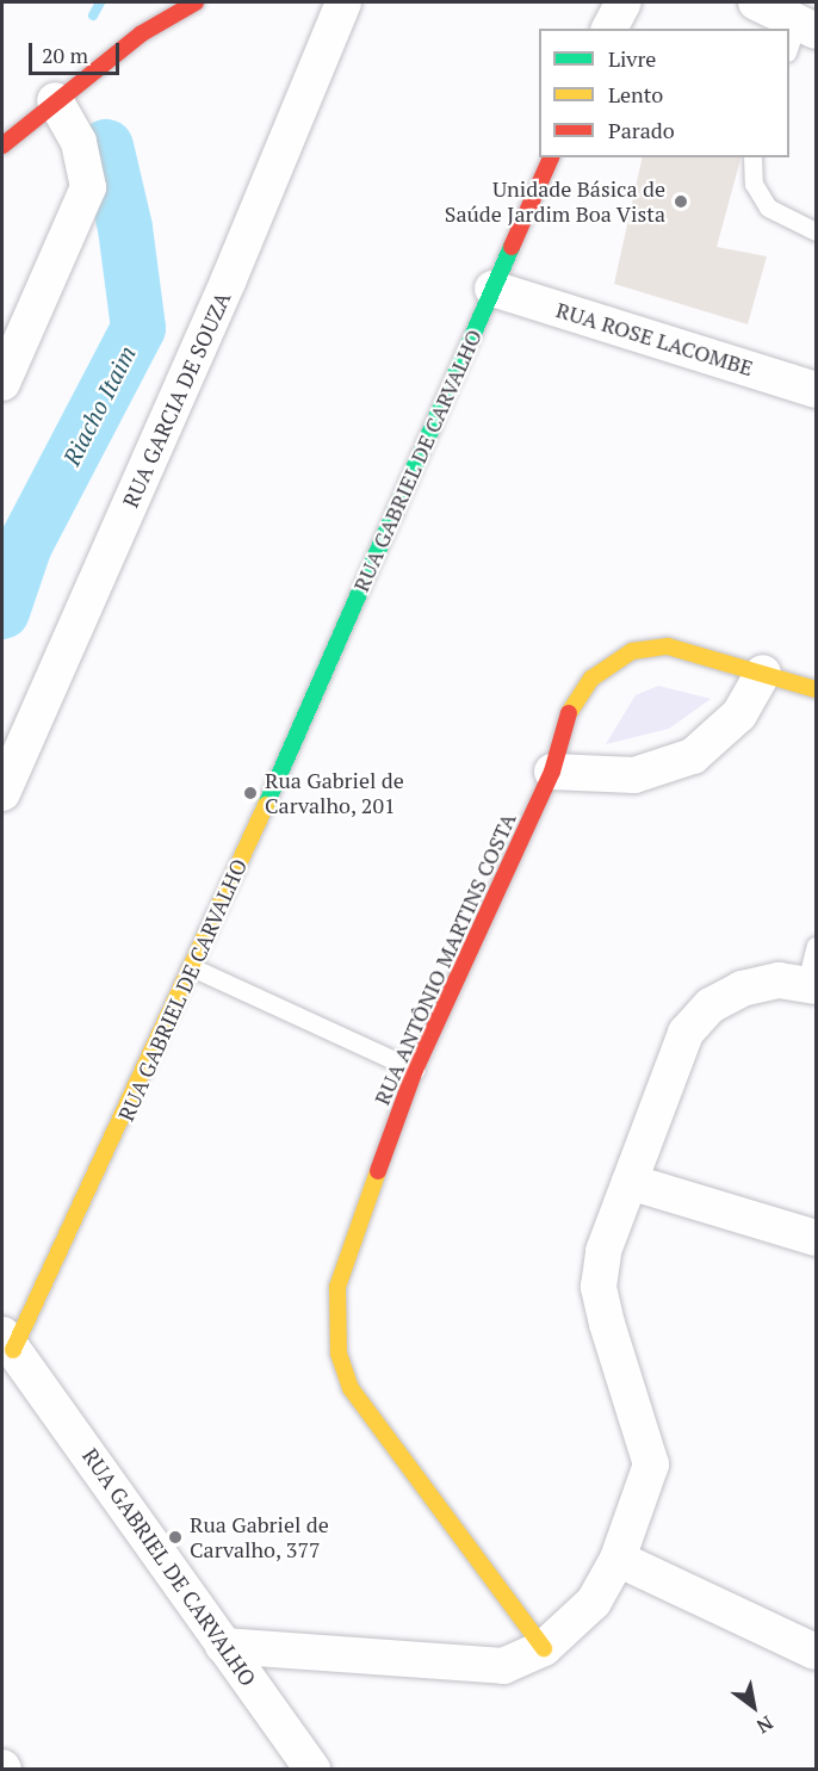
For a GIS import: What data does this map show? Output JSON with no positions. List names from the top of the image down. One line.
{"streets":{"street":["RUA ROSE LACOMBE","RUA GARCIA DE SOUZA","RUA GABRIEL DE CARVALHO","RUA ANTÔNIO MARTINS COSTA"]},"crossings":[["RUA ROSE LACOMBE","RUA GABRIEL DE CARVALHO"]],"water":["Riacho Itaim"],"places":["Unidade Básica de Saúde Jardim Boa Vista","Rua Gabriel de Carvalho, 201","Rua Gabriel de Carvalho, 377"],"legend":["Livre","Lento","Parado"],"scale_bar":"20 m","north":"bottom right"}
